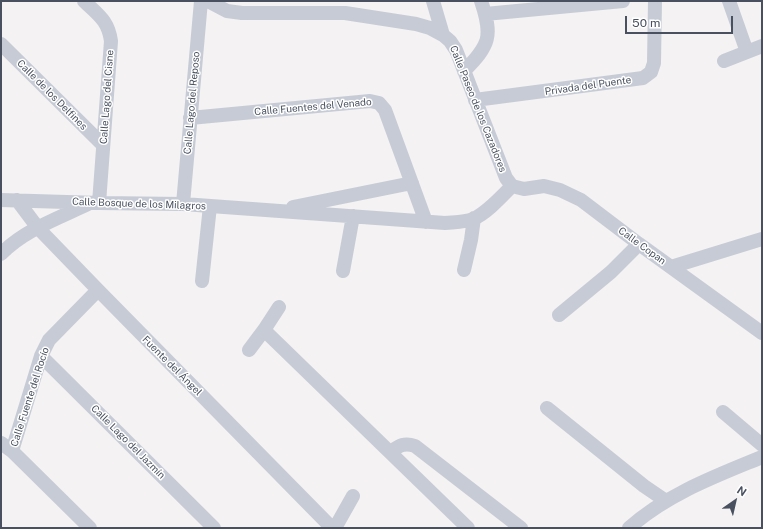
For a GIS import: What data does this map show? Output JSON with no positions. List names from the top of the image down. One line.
{"streets":{"street":["Privada del Puente","Calle de los Delfines","Calle Lago del Cisne","Calle Lago del Reposo","Calle Fuentes del Venado","Calle Paseo de los Cazadores","Calle Bosque de los Milagros","Calle Copan","Fuente del Ángel","Calle Fuente del Rocío","Calle Lago del Jazmín"]},"crossings":[["Privada del Puente","Calle Paseo de los Cazadores"],["Calle de los Delfines","Calle Lago del Cisne"],["Calle Lago del Cisne","Calle Bosque de los Milagros"],["Calle Lago del Reposo","Calle Fuentes del Venado"],["Calle Lago del Reposo","Calle Bosque de los Milagros"],["Calle Fuentes del Venado","Calle Bosque de los Milagros"],["Calle Paseo de los Cazadores","Calle Copan"],["Calle Bosque de los Milagros","Fuente del Ángel"],["Fuente del Ángel","Calle Fuente del Rocío"],["Calle Fuente del Rocío","Calle Lago del Jazmín"]],"scale_bar":"50 m","north":"top right"}
